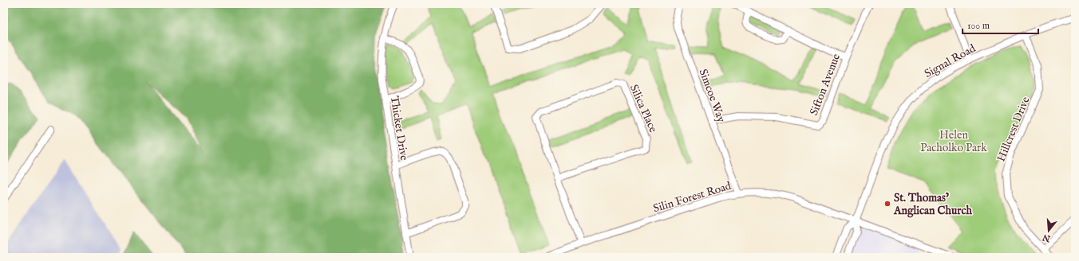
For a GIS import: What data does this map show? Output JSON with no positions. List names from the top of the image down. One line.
{"streets":{"street":["Signal Road","Sifton Avenue","Simcoe Way","Silica Place","Thicket Drive","Hillcrest Drive","Silin Forest Road"]},"crossings":[["Signal Road","Hillcrest Drive"],["Signal Road","Silin Forest Road"],["Sifton Avenue","Simcoe Way"],["Simcoe Way","Silin Forest Road"],["Silica Place","Silin Forest Road"]],"parks":["Helen Pacholko Park"],"places":["St. Thomas’ Anglican Church"],"scale_bar":"100 m","north":"bottom"}
